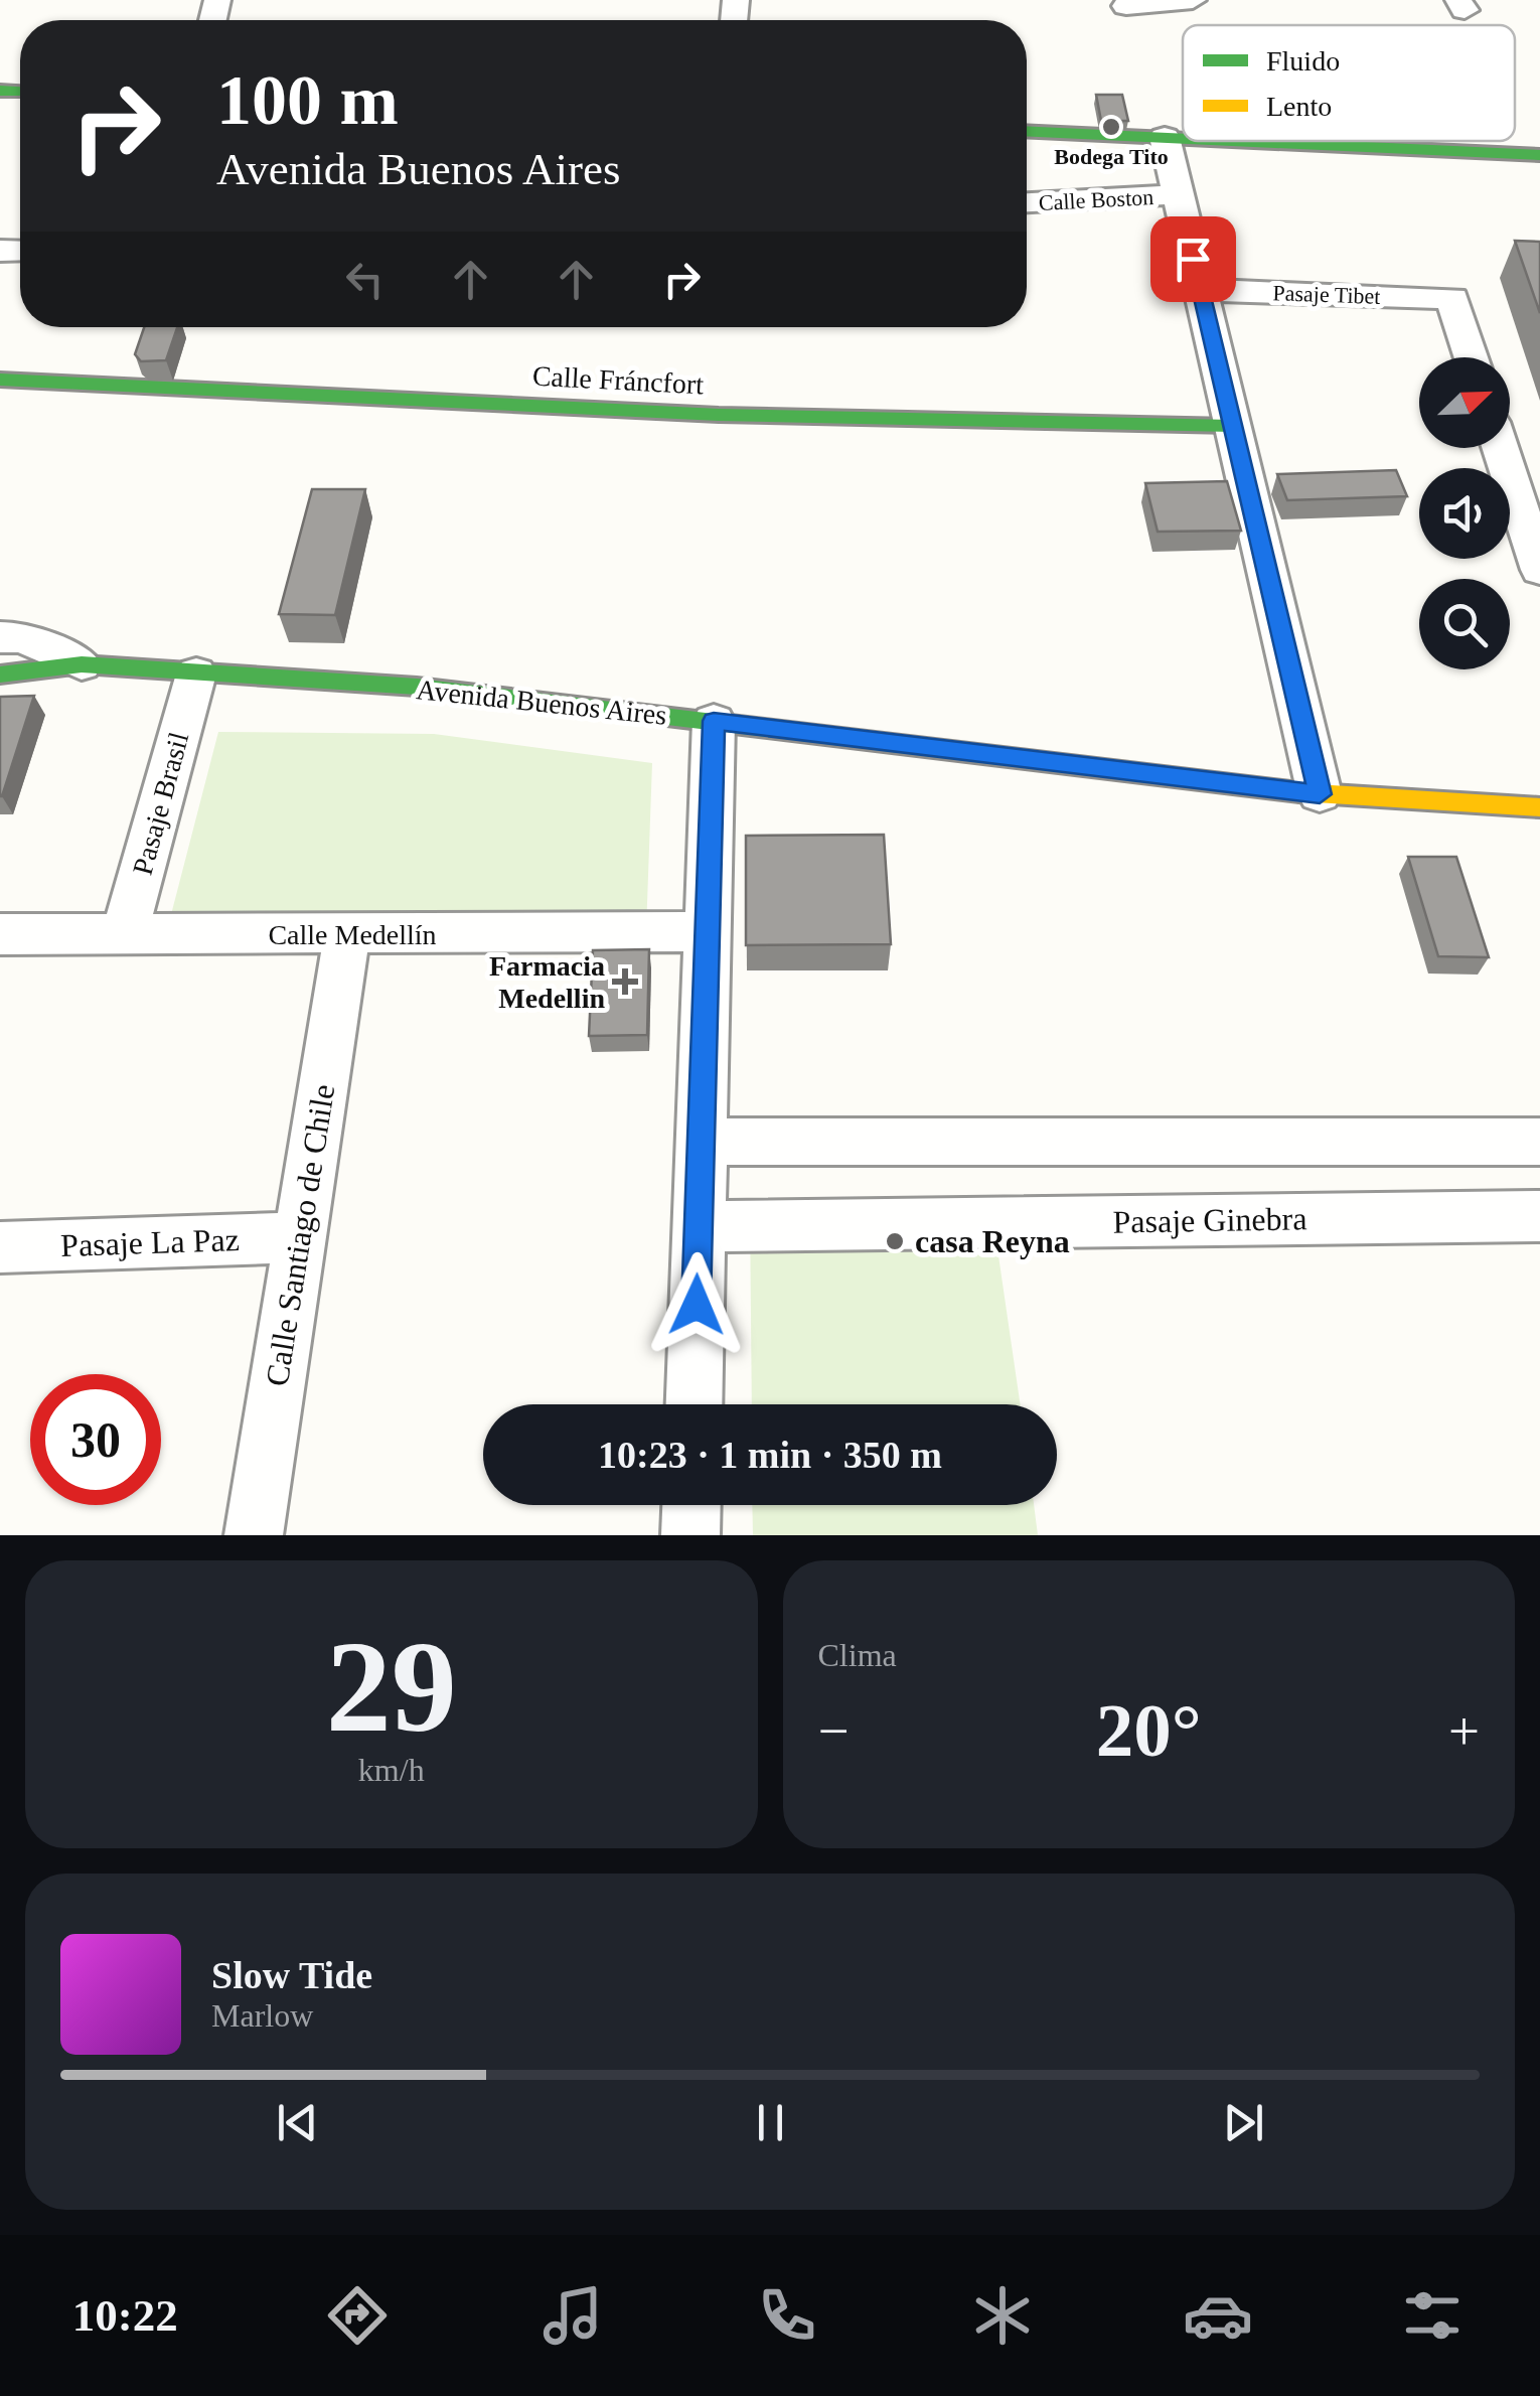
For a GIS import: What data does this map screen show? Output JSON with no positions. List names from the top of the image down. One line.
{"streets":{"street":["Calle Boston","Pasaje Tibet","Calle Fráncfort","Avenida Buenos Aires","Pasaje Brasil","Calle Medellín","Pasaje Ginebra","Calle Santiago de Chile","Pasaje La Paz"]},"crossings":[["Avenida Buenos Aires","Pasaje Brasil"],["Pasaje Brasil","Calle Medellín"],["Calle Medellín","Calle Santiago de Chile"],["Calle Santiago de Chile","Pasaje La Paz"]],"places":{"other":["Bodega Tito","casa Reyna"],"health":["Farmacia Medellin"]},"legend":["Fluido","Lento"],"north":"top right","page":{"turn":["100 m","Avenida Buenos Aires"],"limit":"30","trip":"10:23 · 1 min · 350 m","tile":[["29","km/h"],"Clima"],"heat":["−","20°","+"],"song":["Slow Tide","Marlow"],"tabs":"10:22"}}
